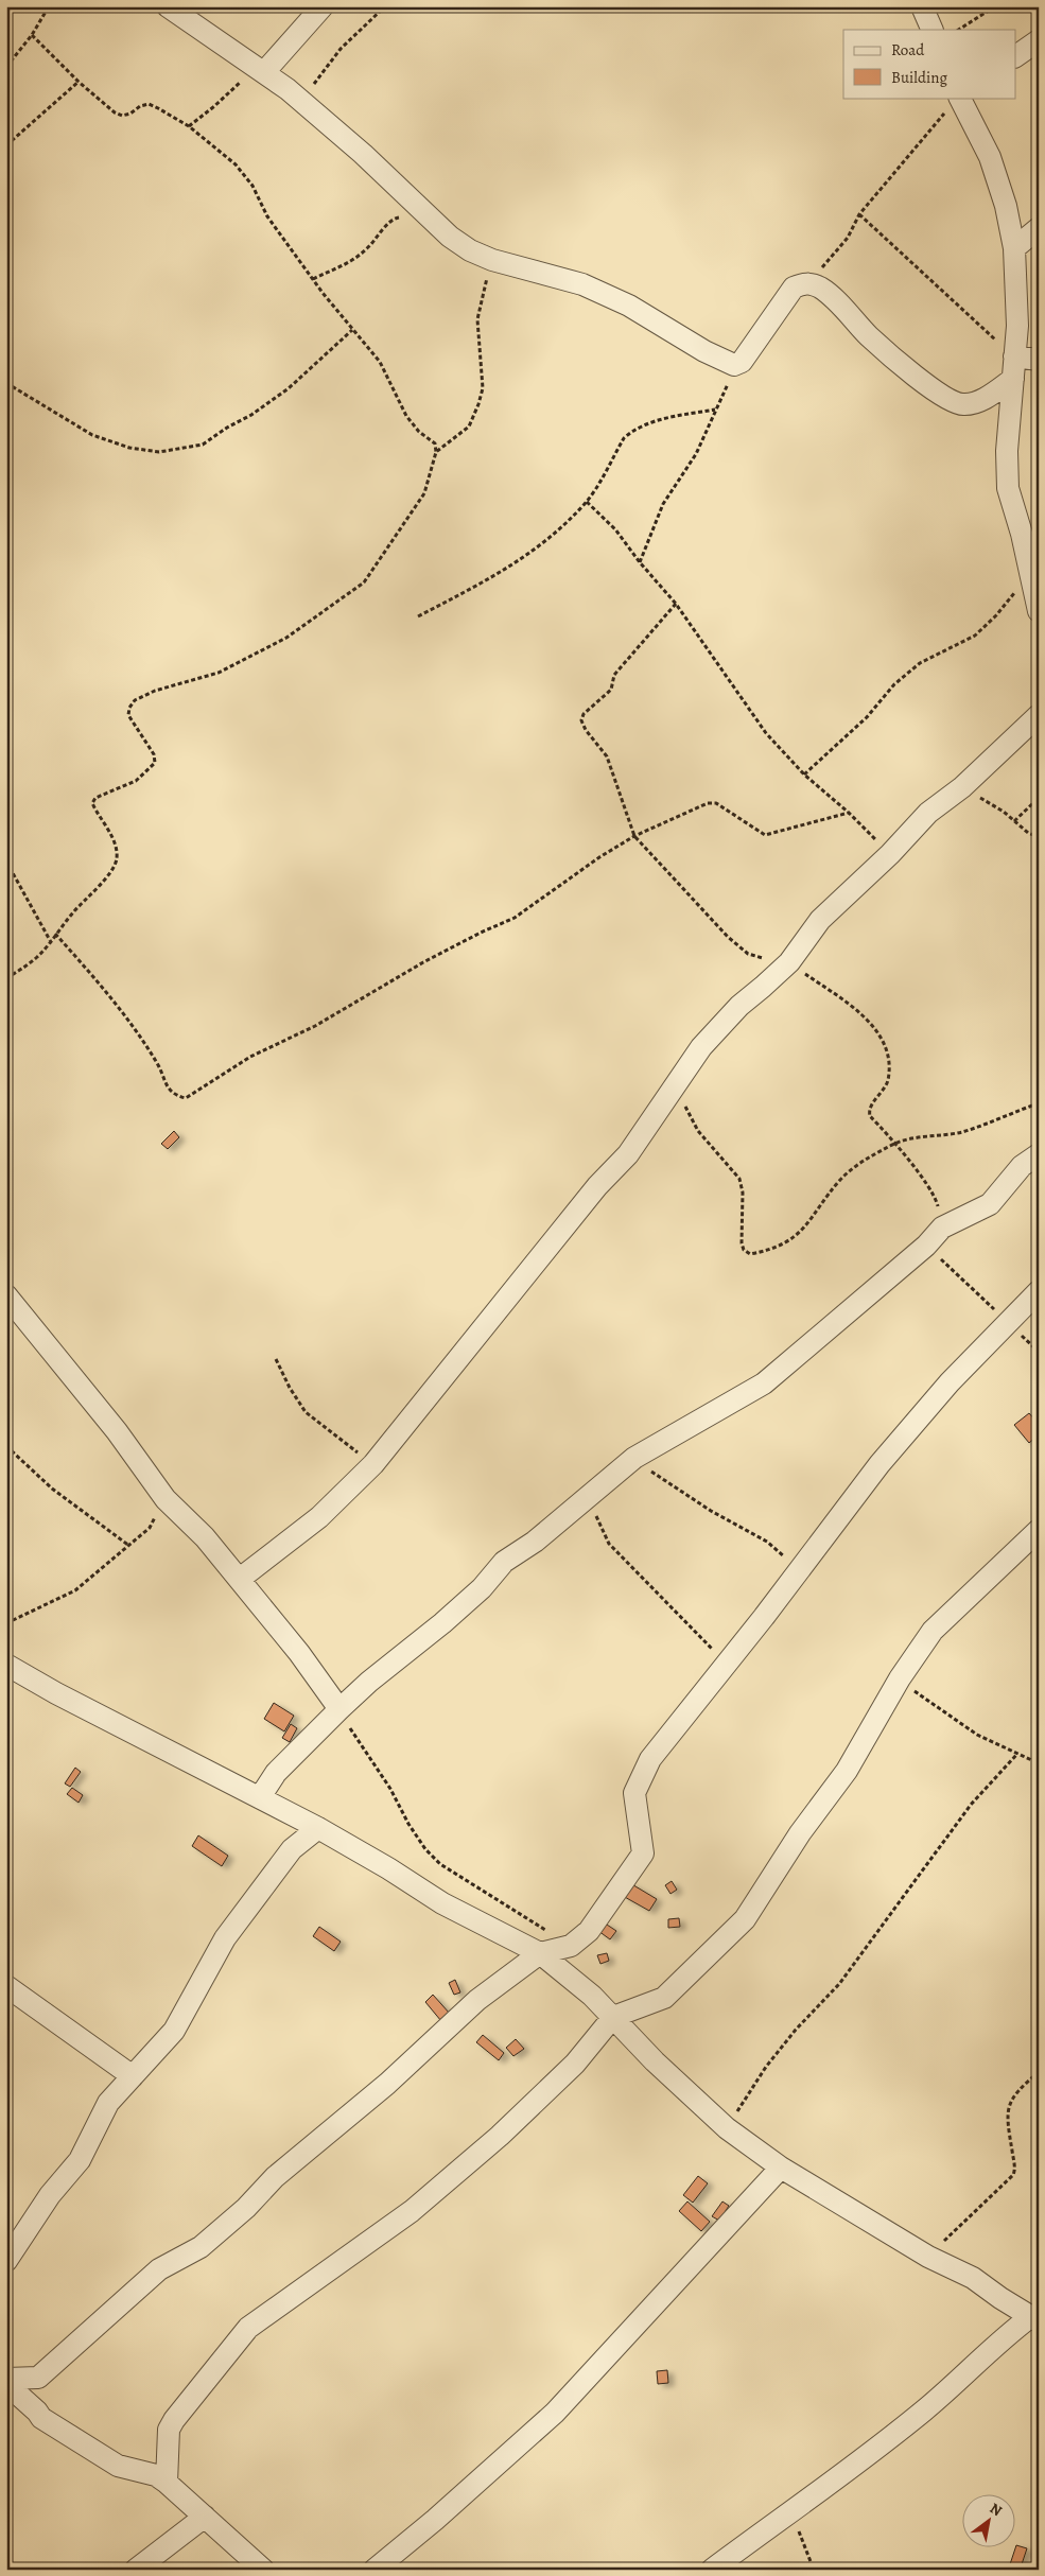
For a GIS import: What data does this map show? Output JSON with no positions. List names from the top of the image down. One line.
{"legend":["Road","Building"],"north":"top right"}
